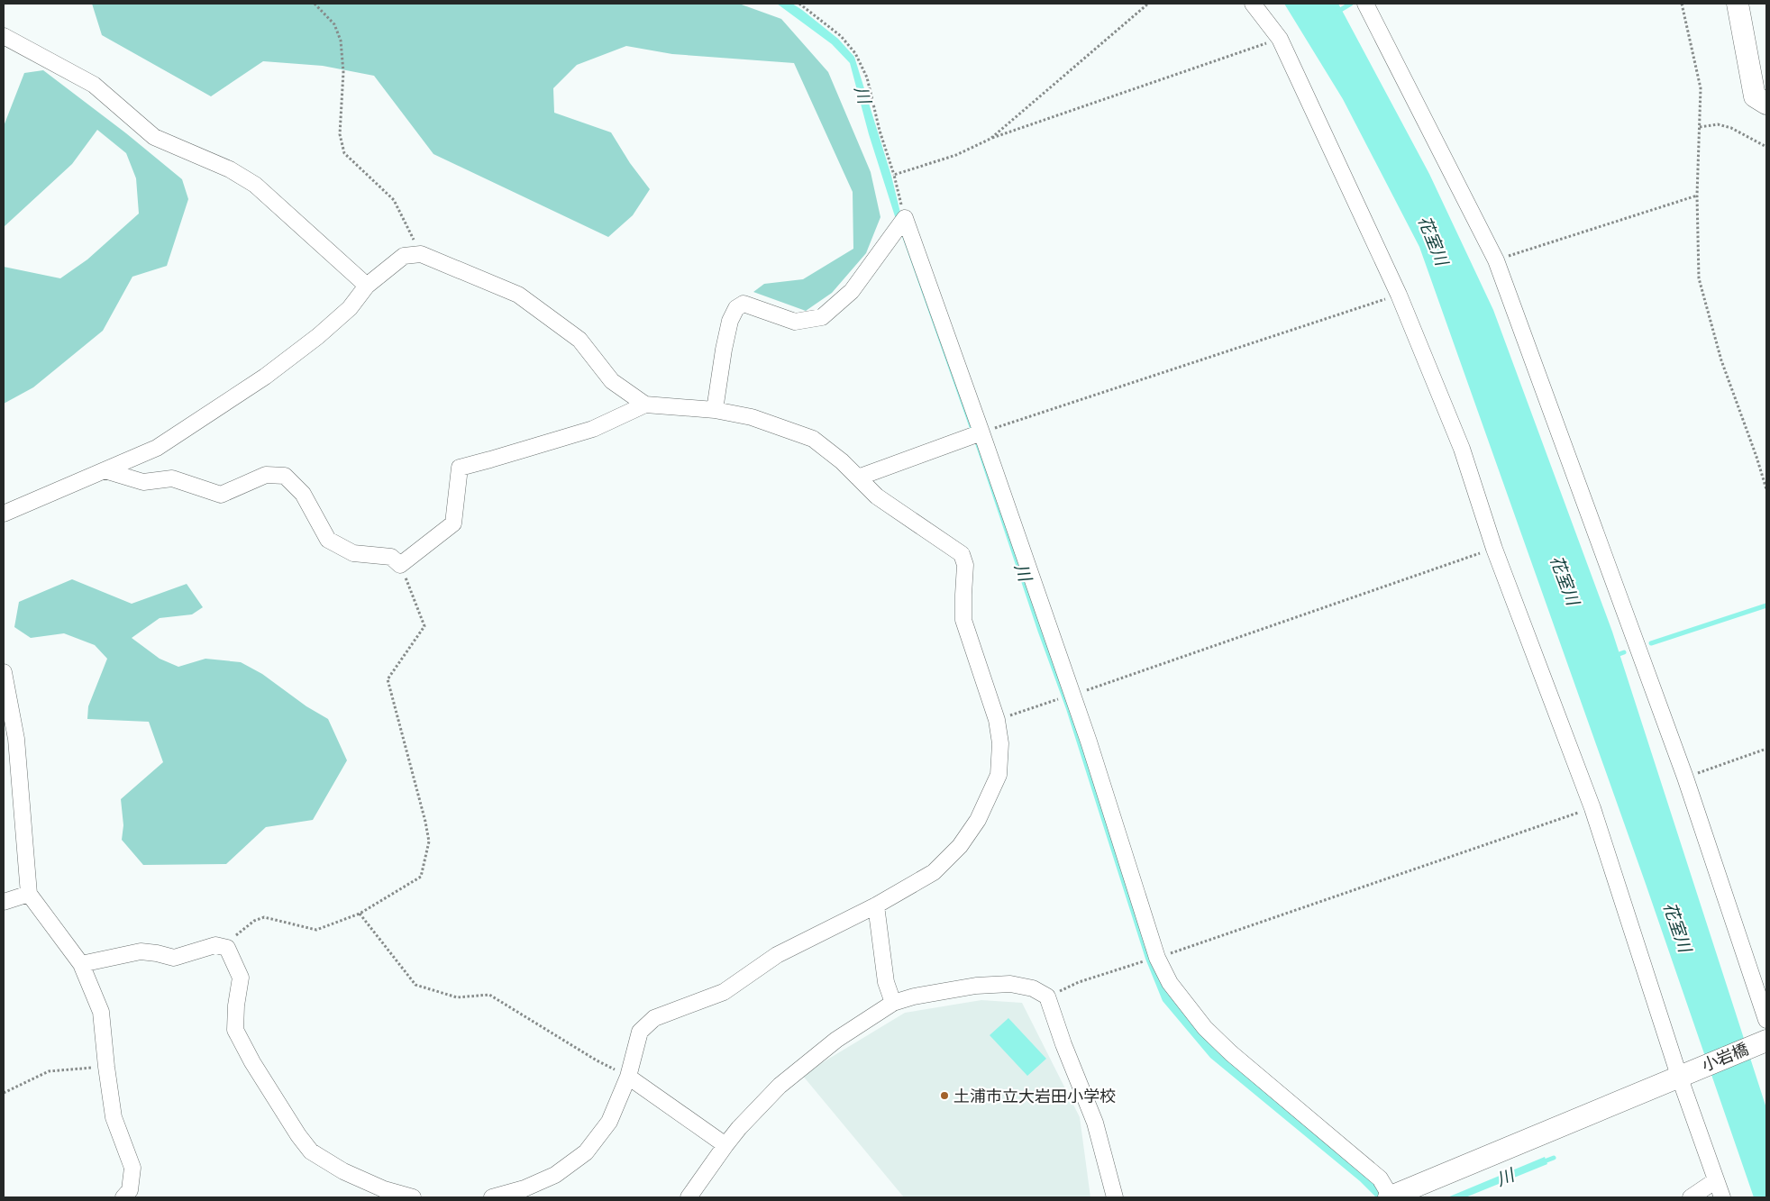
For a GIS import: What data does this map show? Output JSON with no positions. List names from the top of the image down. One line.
{"streets":{"street":["小岩橋"]},"water":["川","花室川"],"places":["土浦市立大岩田小学校"]}
